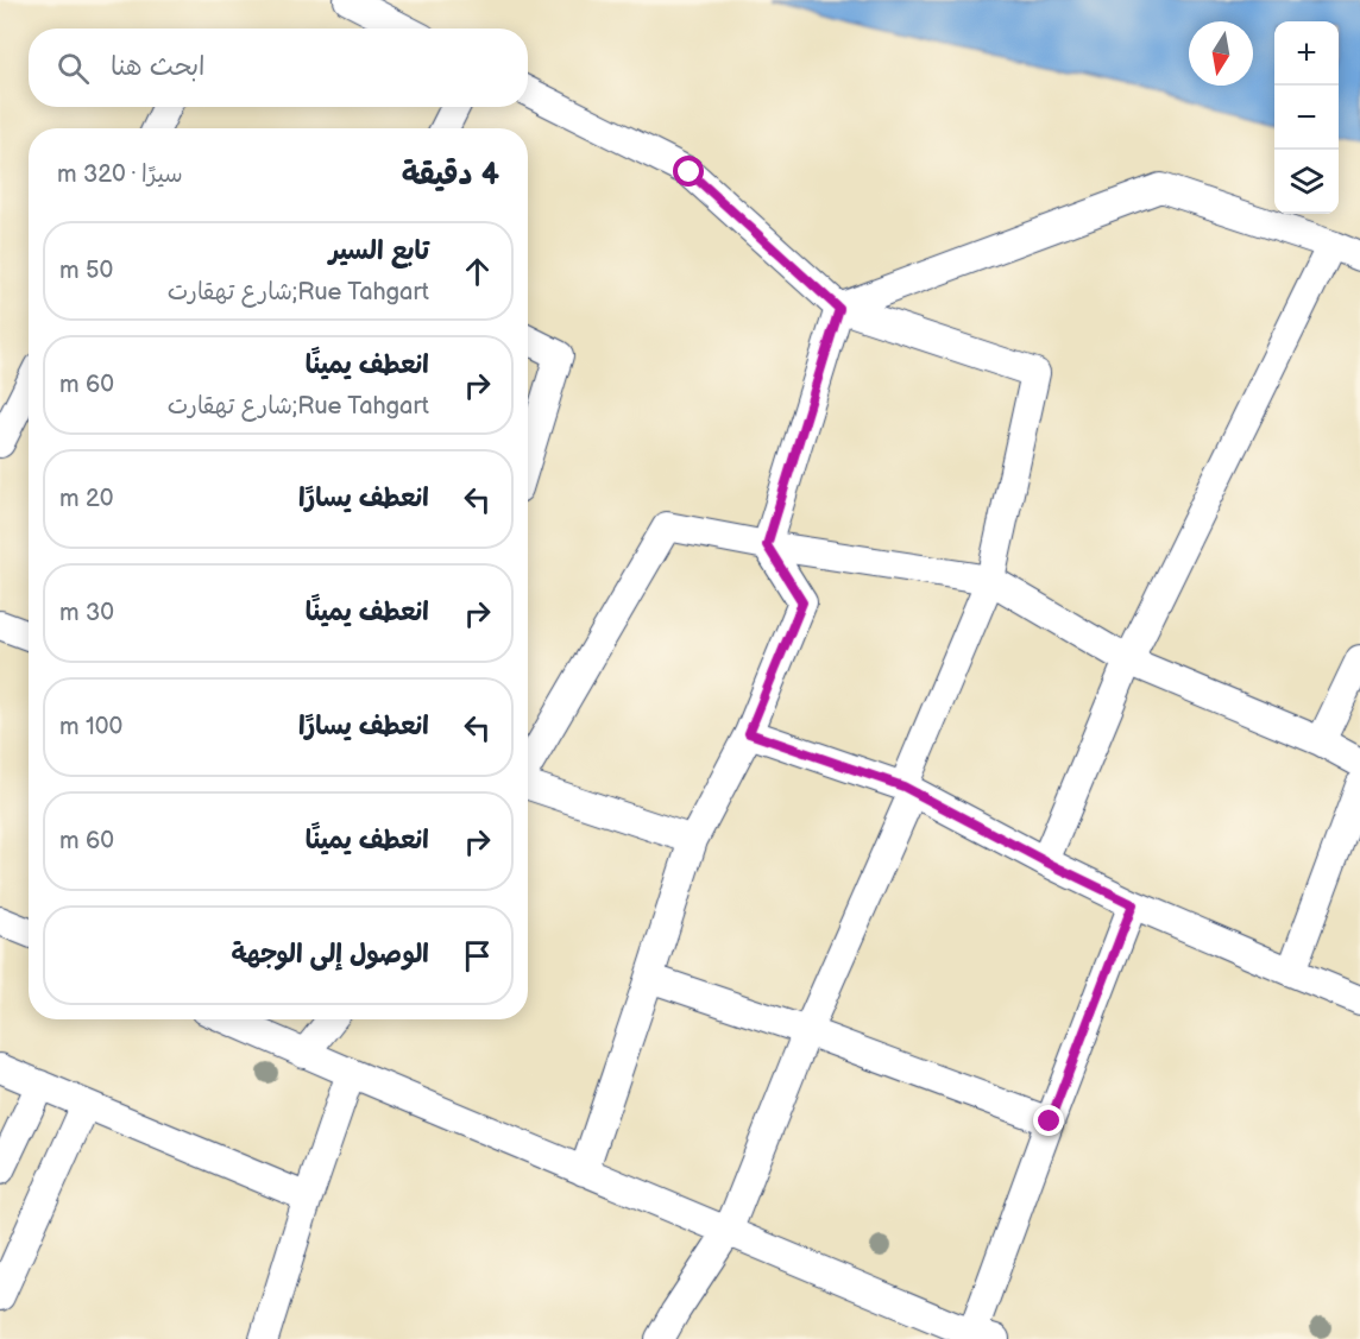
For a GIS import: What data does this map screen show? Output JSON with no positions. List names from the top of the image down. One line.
{"north":"bottom","page":{"map_buttons":["+","−"],"search":"ابحث هنا","heading":["4 دقيقة","سيرًا · 320 m"],"list":[["تابع السير","Rue Tahgart;شارع تهقارت","50 m"],["انعطف يمينًا","Rue Tahgart;شارع تهقارت","60 m"],["انعطف يسارًا","20 m"],["انعطف يمينًا","30 m"],["انعطف يسارًا","100 m"],["انعطف يمينًا","60 m"],"الوصول إلى الوجهة"]}}
